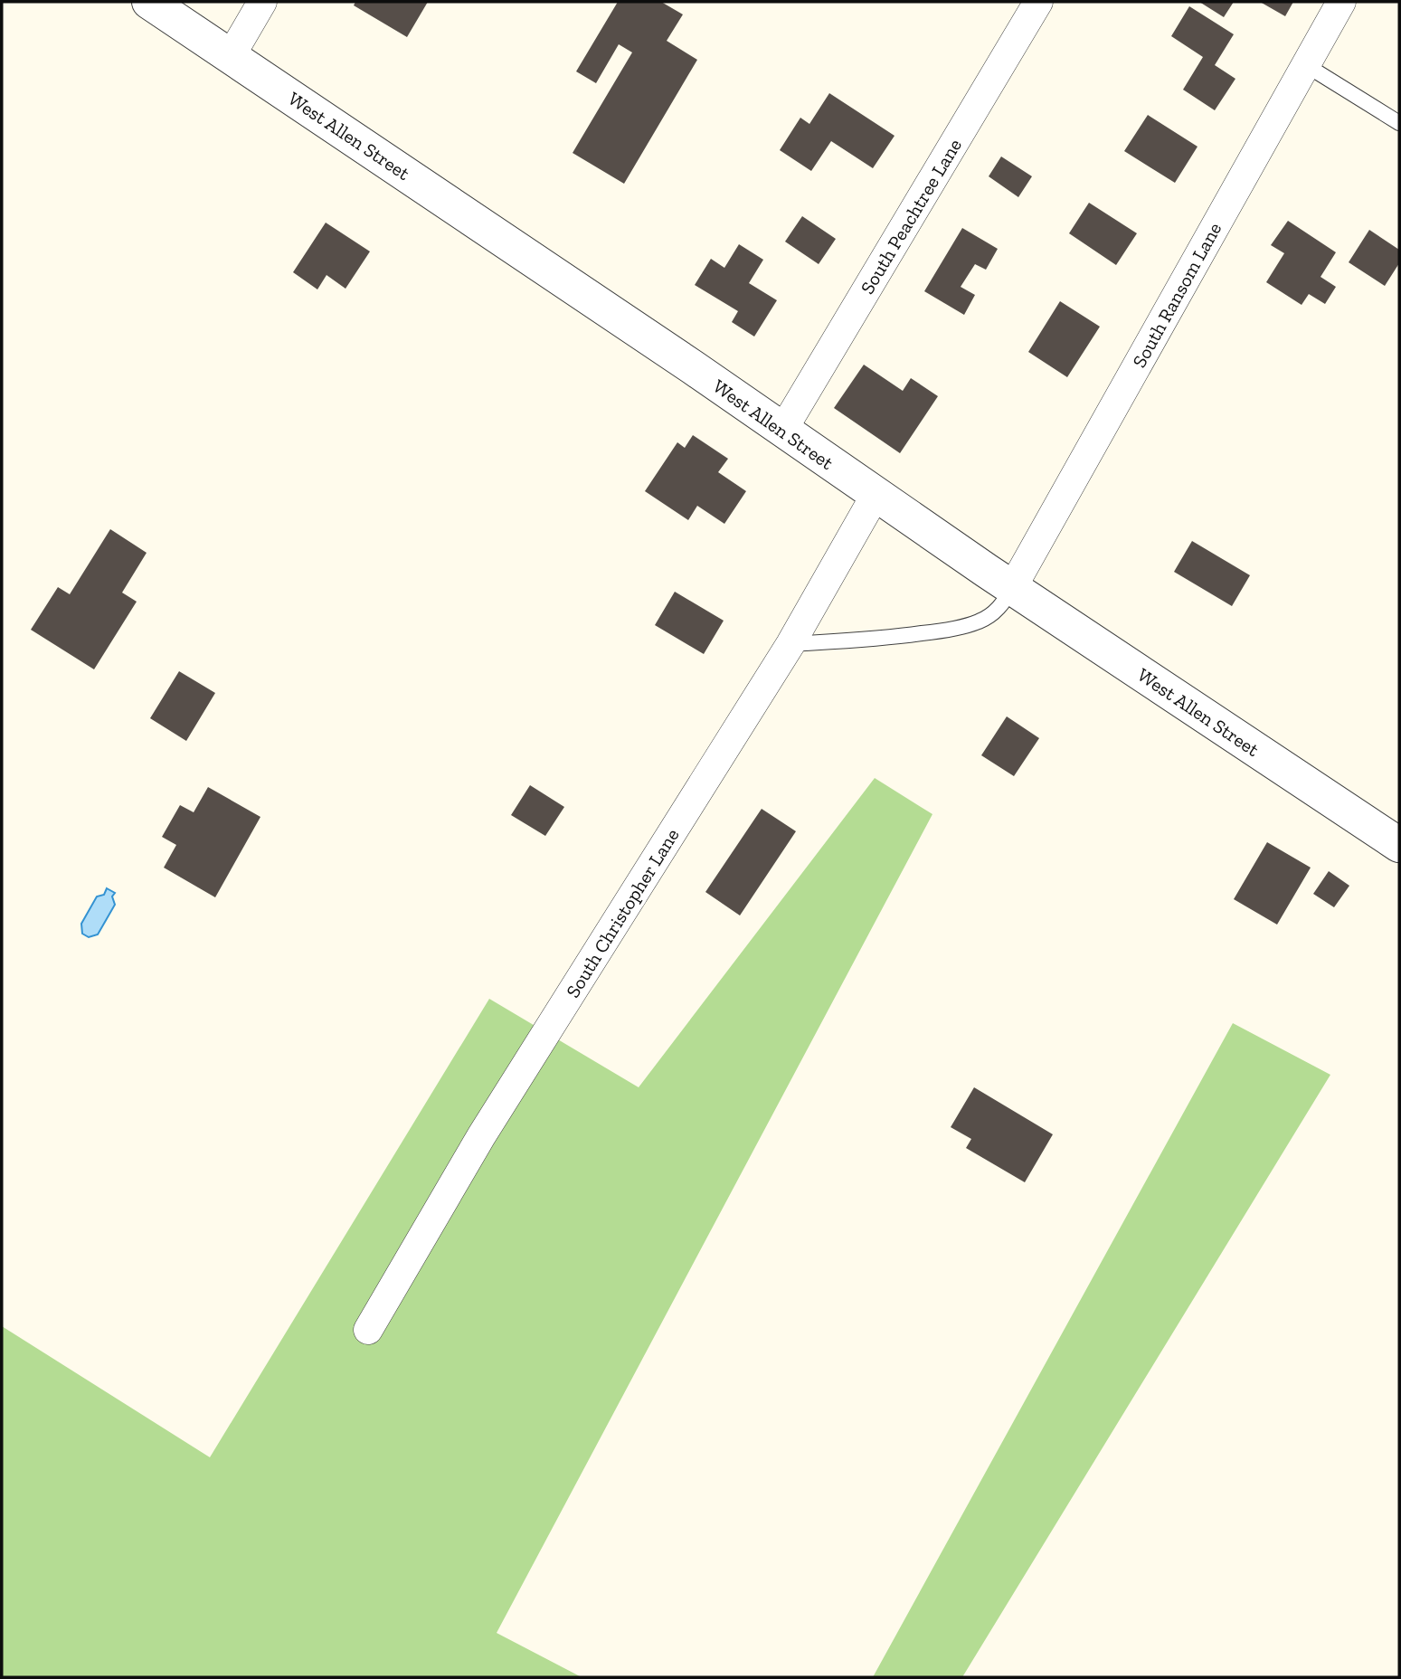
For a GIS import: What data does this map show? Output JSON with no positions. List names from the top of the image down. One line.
{"streets":{"street":["West Allen Street","South Peachtree Lane","South Ransom Lane","South Christopher Lane"]},"crossings":[["West Allen Street","South Peachtree Lane"],["West Allen Street","South Ransom Lane"],["West Allen Street","South Christopher Lane"]]}
